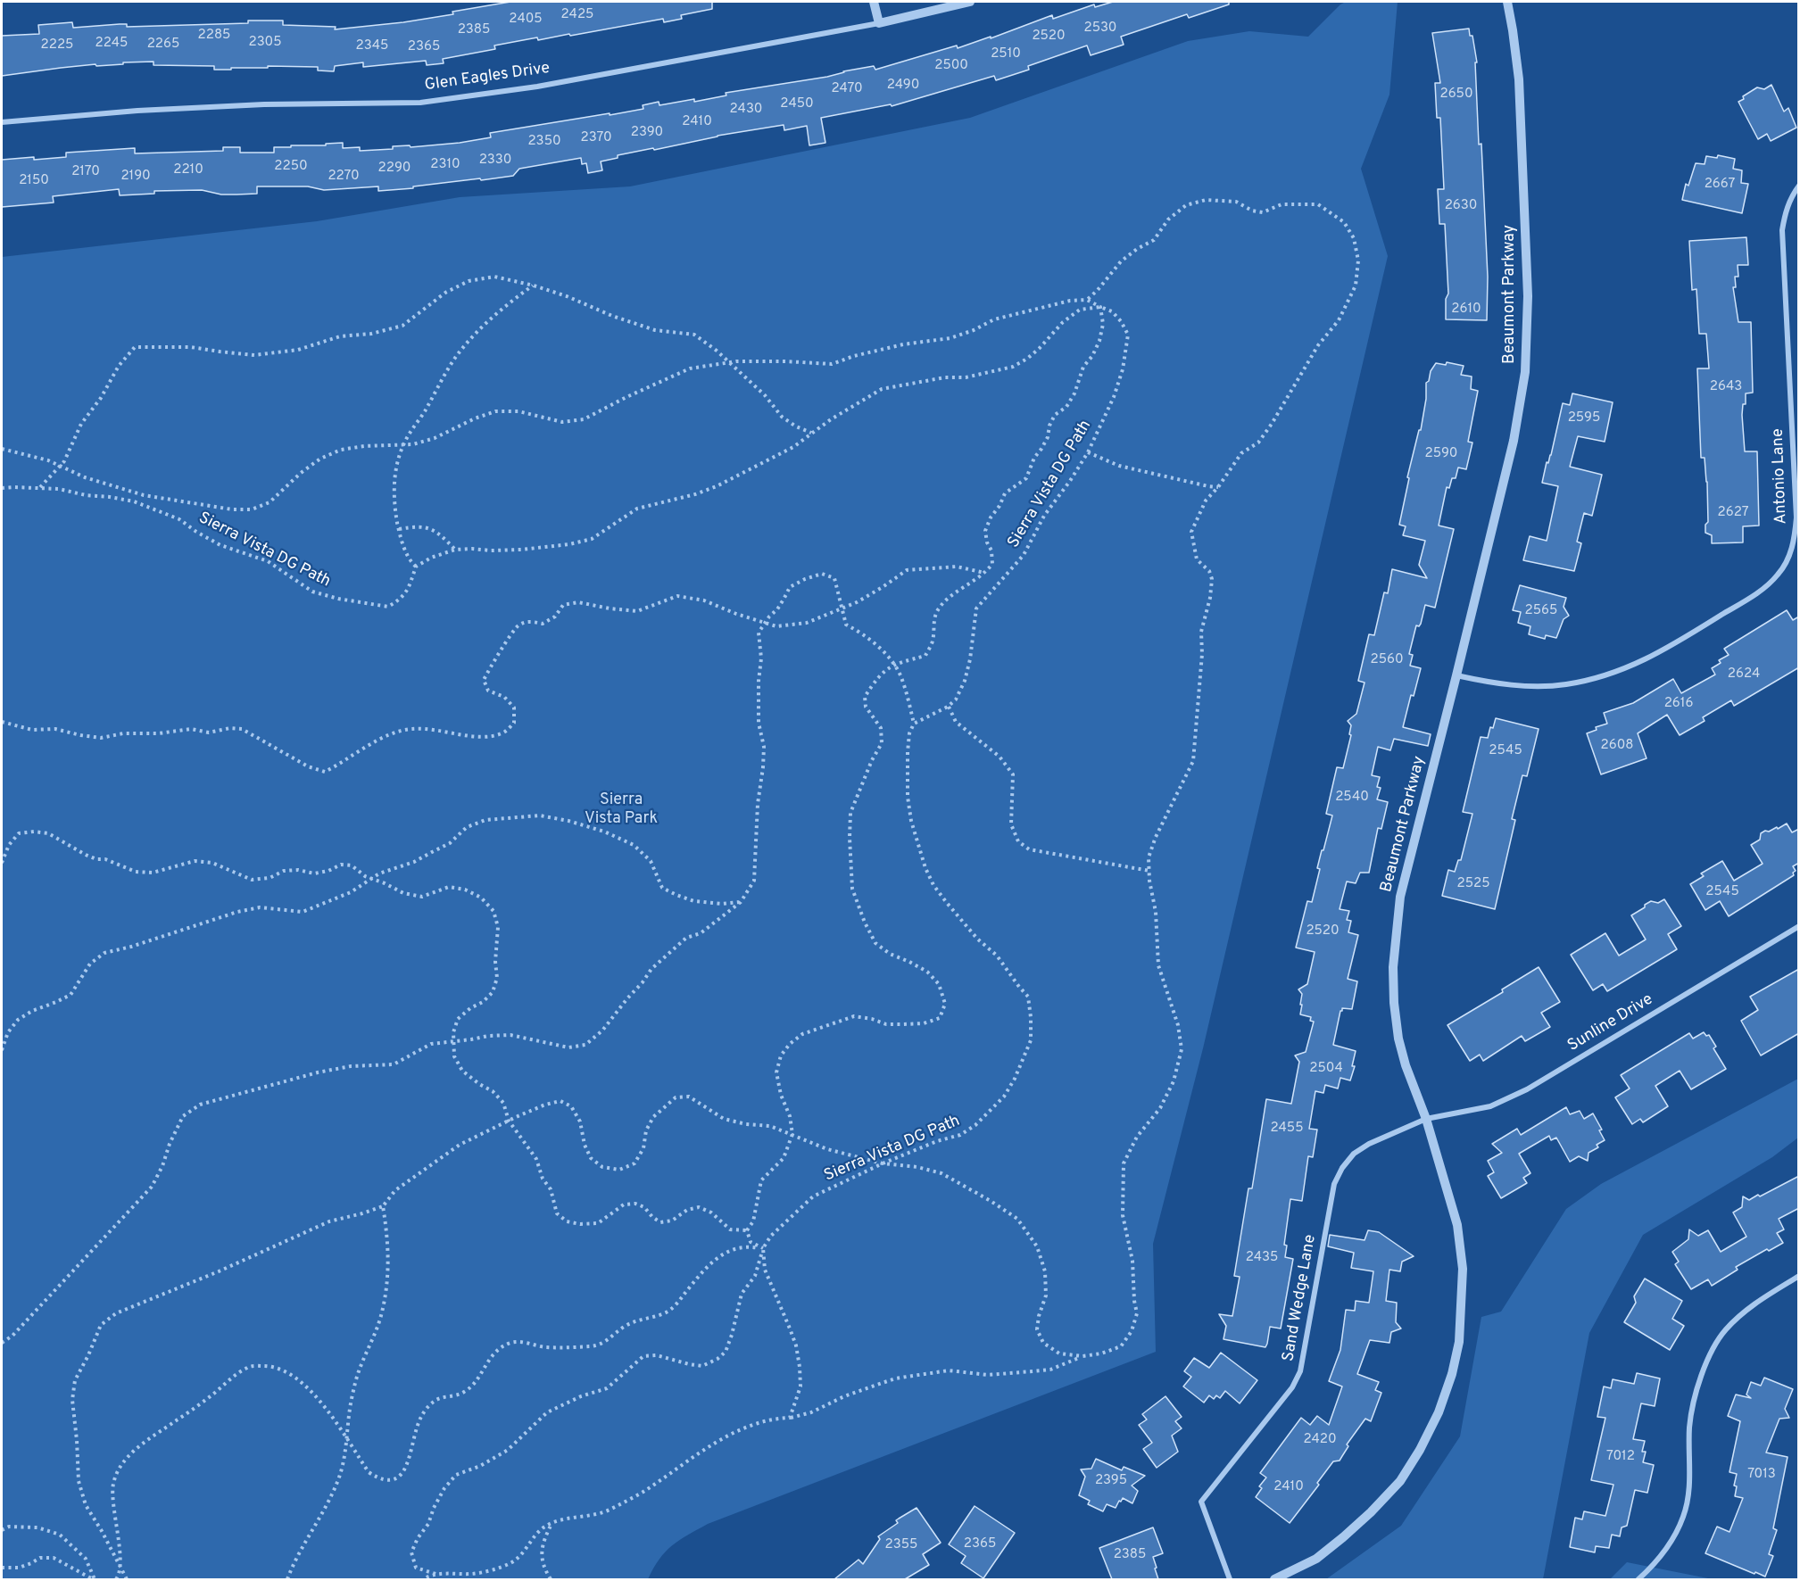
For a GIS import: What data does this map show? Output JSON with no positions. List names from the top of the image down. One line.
{"streets":{"street":["Glen Eagles Drive","Beaumont Parkway","Antonio Lane","Sunline Drive","Sand Wedge Lane"],"path":["Sierra Vista DG Path"]},"crossings":[["Beaumont Parkway","Antonio Lane"],["Beaumont Parkway","Sunline Drive"],["Beaumont Parkway","Sand Wedge Lane"],["Sunline Drive","Sand Wedge Lane"]],"parks":["Sierra Vista Park"],"house_numbers":["2425","2405","2530","2385","2285","2520","2305","2245","2265","2225","2345","2365","2510","2500","2490","2470","2650","2450","2430","2410","2390","2370","2350","2330","2310","2250","2290","2210","2170","2190","2270","2150","2667","2630","2610","2643","2595","2590","2627","2565","2560","2624","2616","2608","2545","2540","2525","2545","2520","2504","2455","2435","2420","7012","7013","2395","2410","2365","2355","2385"]}
